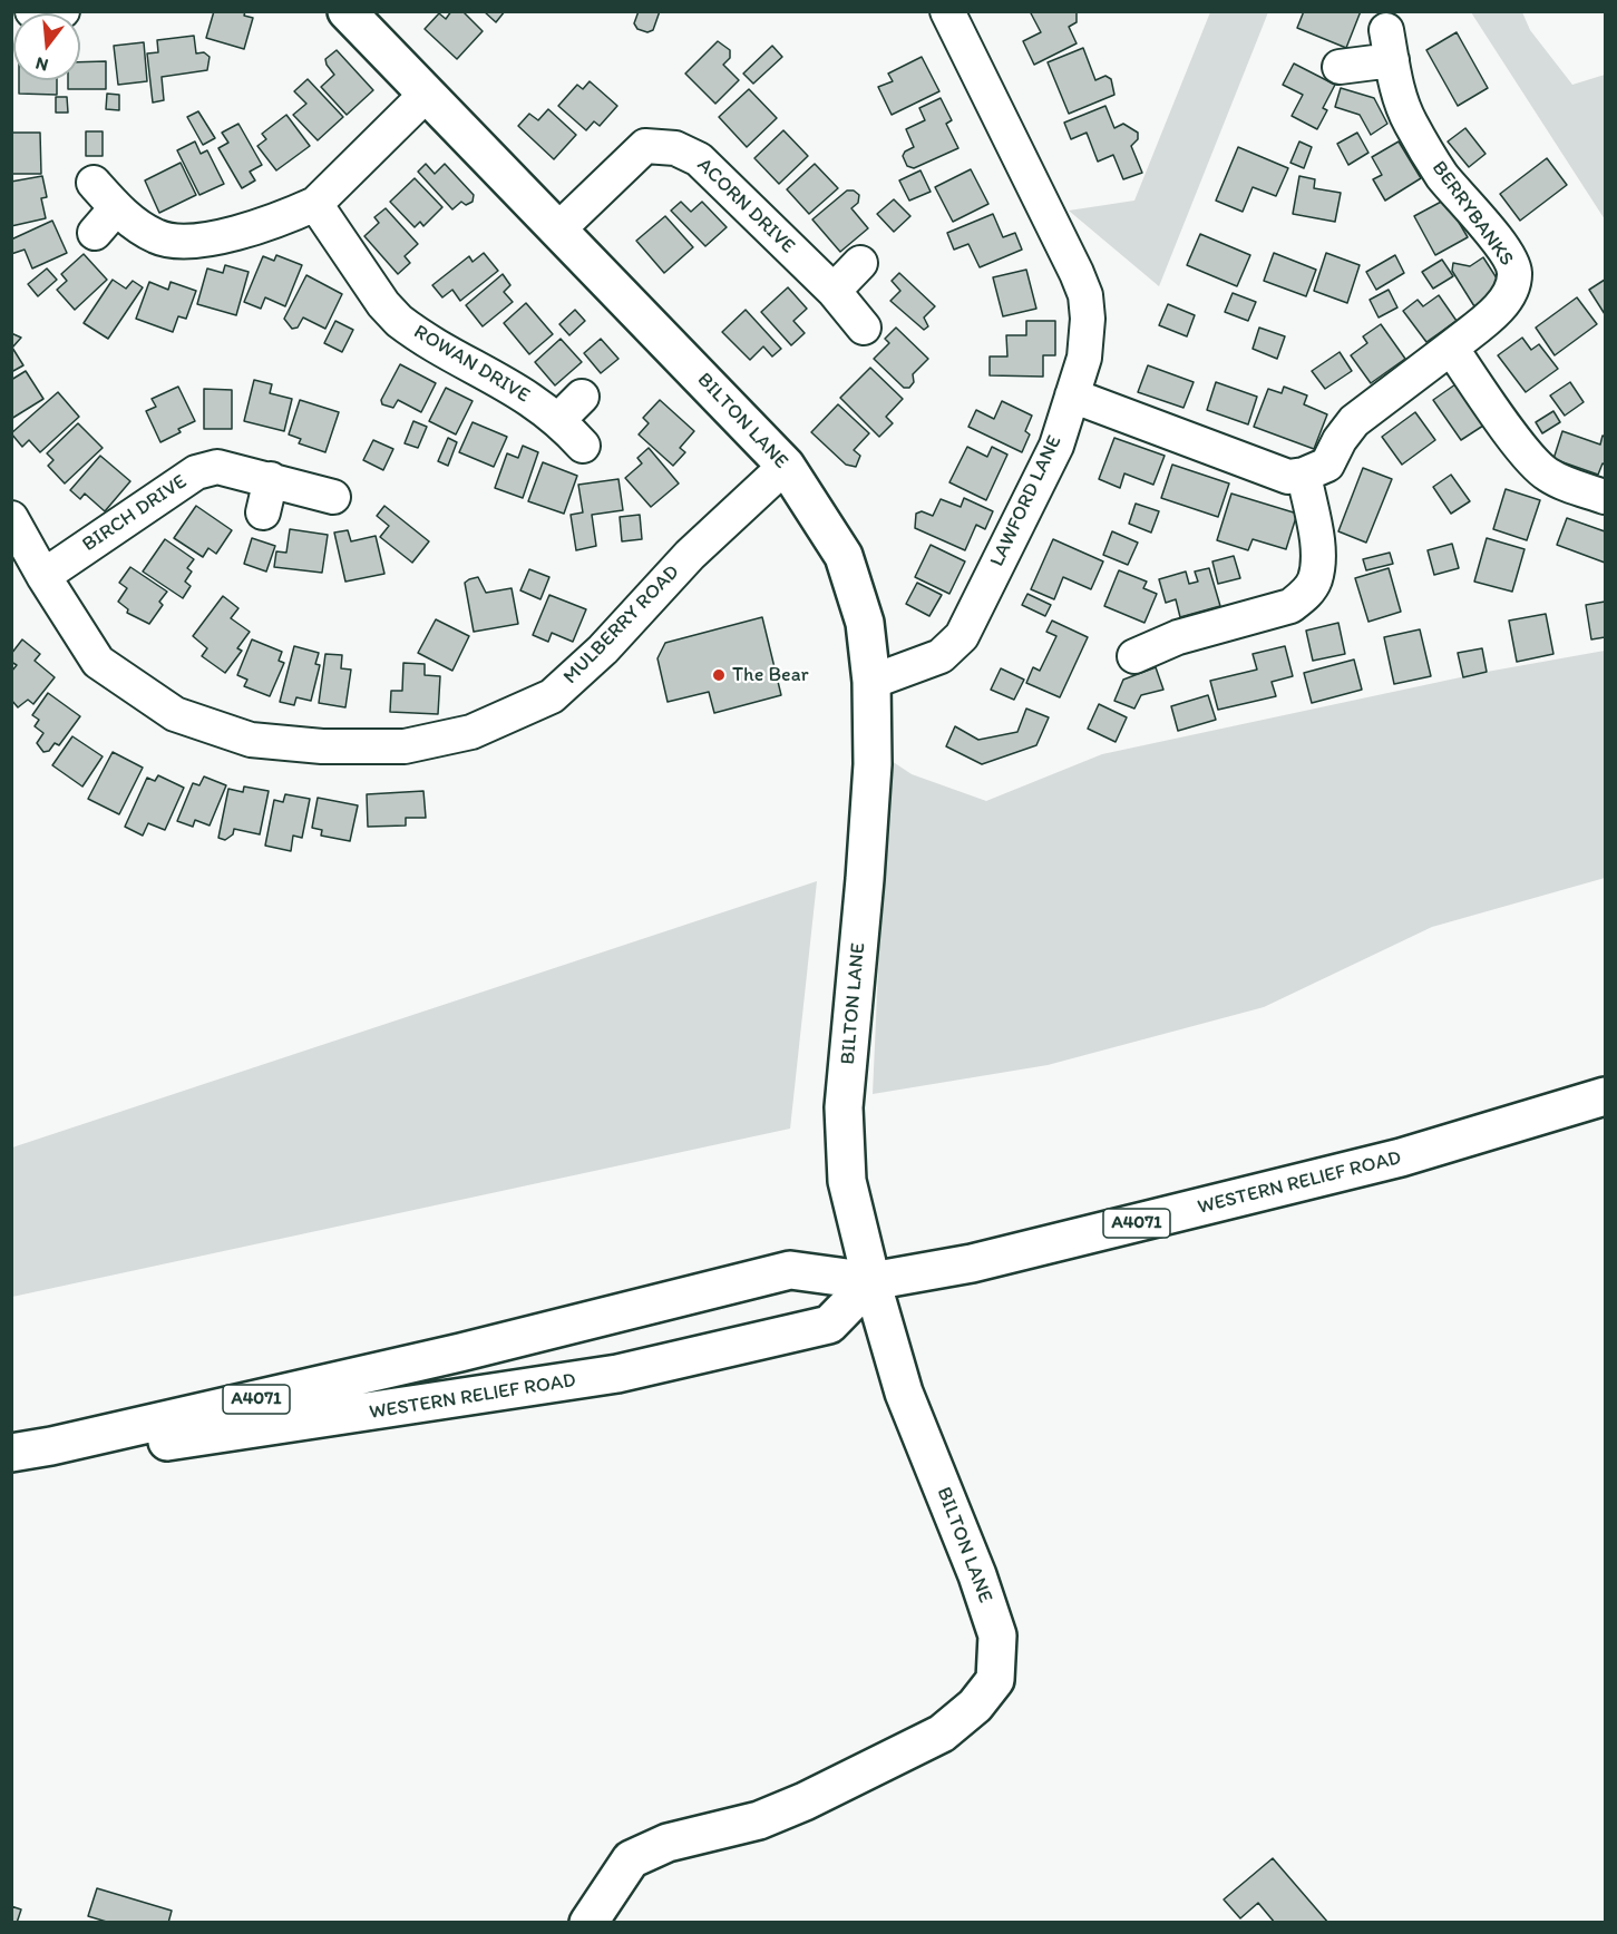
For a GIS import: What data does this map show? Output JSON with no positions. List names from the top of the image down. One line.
{"streets":{"main road":["BILTON LANE","WESTERN RELIEF ROAD","A4071"],"street":["ACORN DRIVE","BERRYBANKS","ROWAN DRIVE","LAWFORD LANE","BIRCH DRIVE","MULBERRY ROAD"]},"crossings":[["ACORN DRIVE","BILTON LANE"],["BILTON LANE","LAWFORD LANE"],["BILTON LANE","MULBERRY ROAD"],["BILTON LANE","WESTERN RELIEF ROAD"],["BIRCH DRIVE","MULBERRY ROAD"]],"places":["The Bear"],"north":"bottom"}
